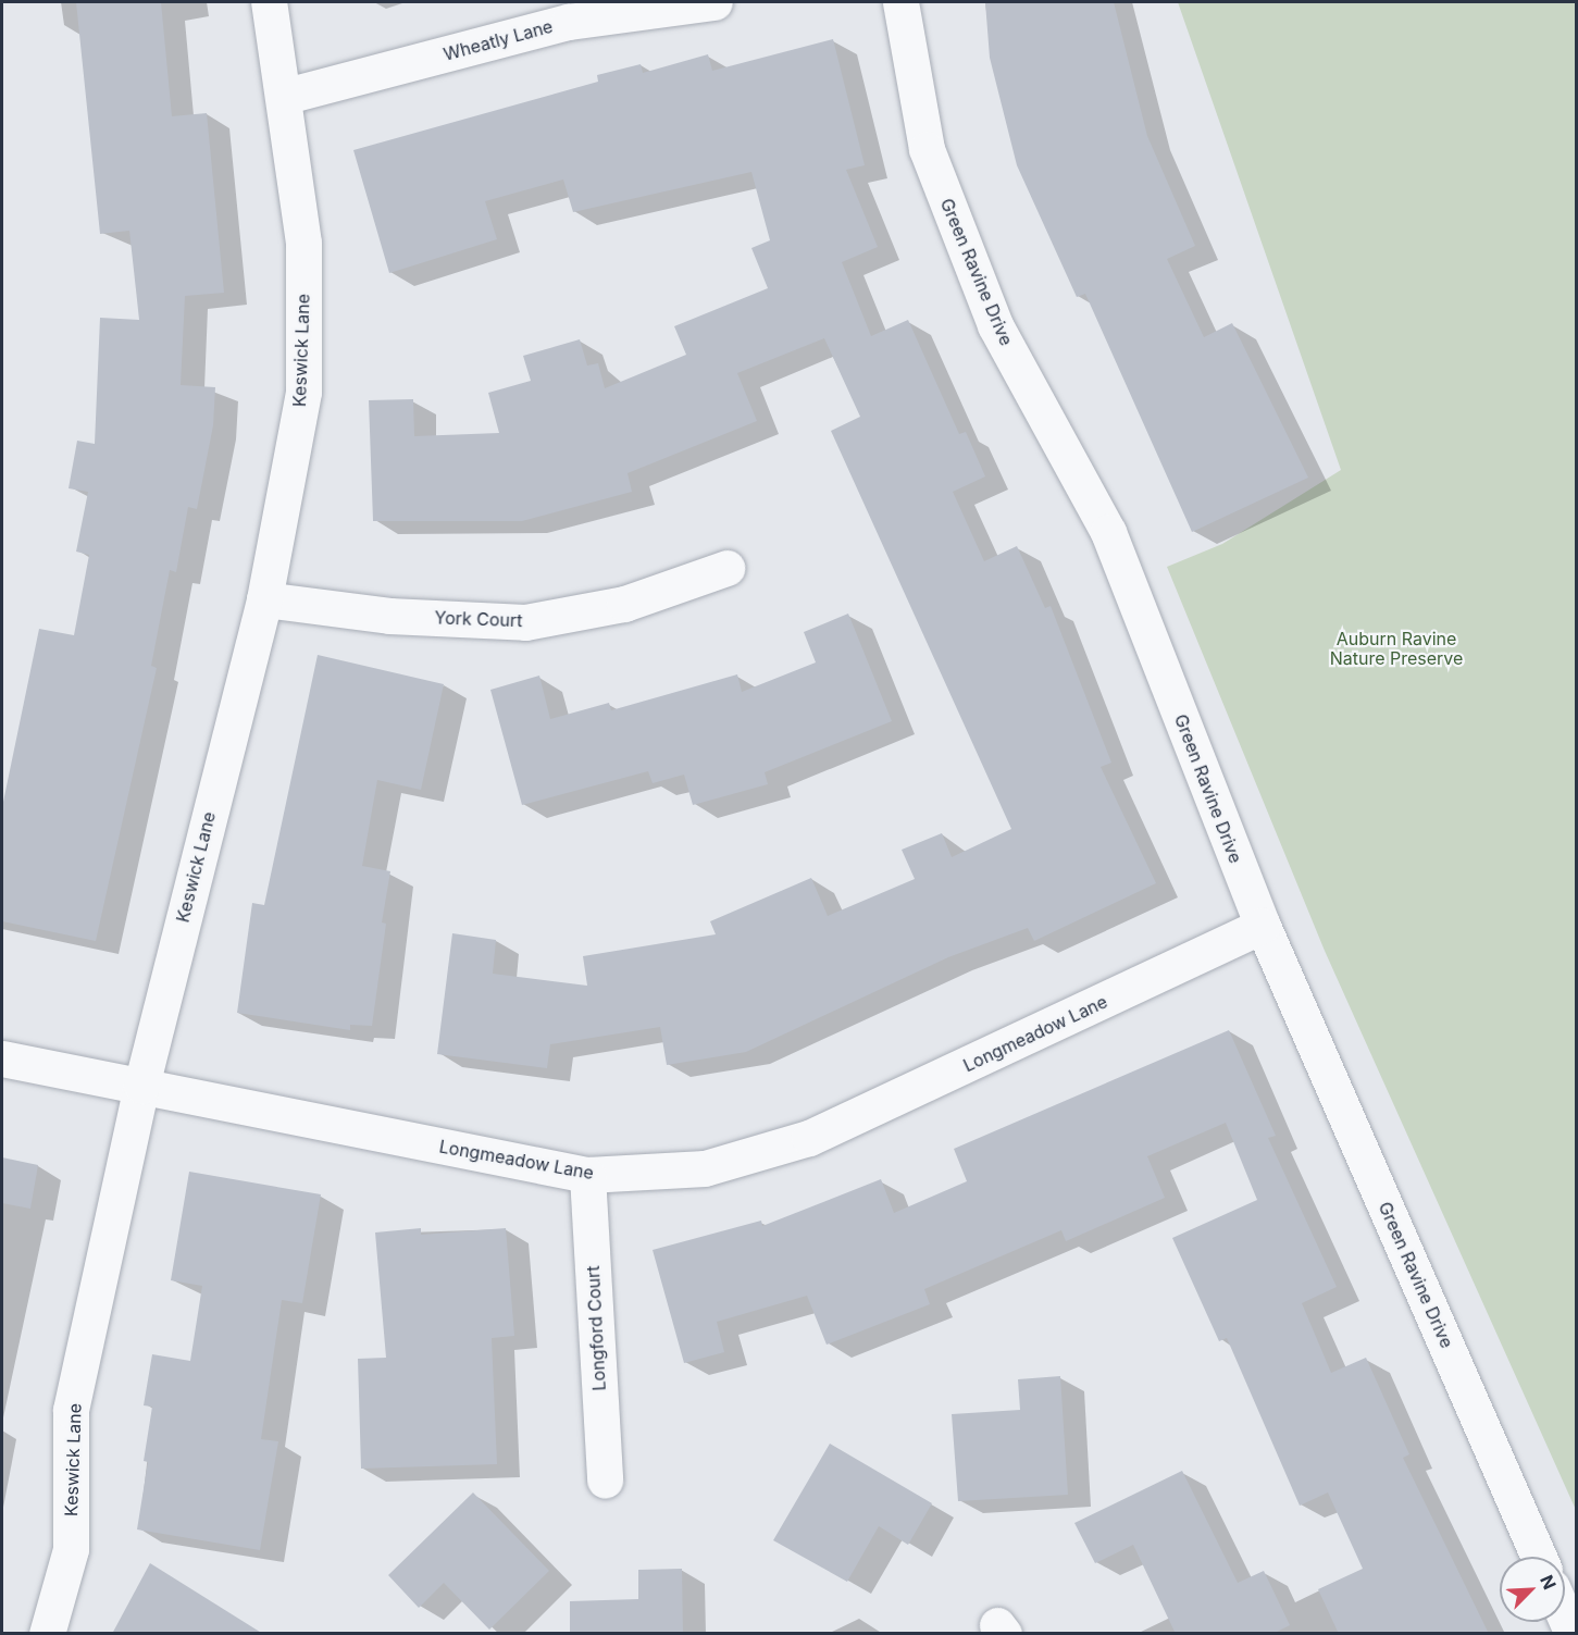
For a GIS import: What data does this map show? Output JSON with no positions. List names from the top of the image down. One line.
{"streets":{"street":["Wheatly Lane","Green Ravine Drive","Keswick Lane","York Court","Longmeadow Lane","Longford Court"]},"crossings":[["Wheatly Lane","Keswick Lane"],["Green Ravine Drive","Longmeadow Lane"],["Keswick Lane","York Court"],["Keswick Lane","Longmeadow Lane"],["Longmeadow Lane","Longford Court"]],"parks":["Auburn Ravine Nature Preserve"],"north":"top right"}
